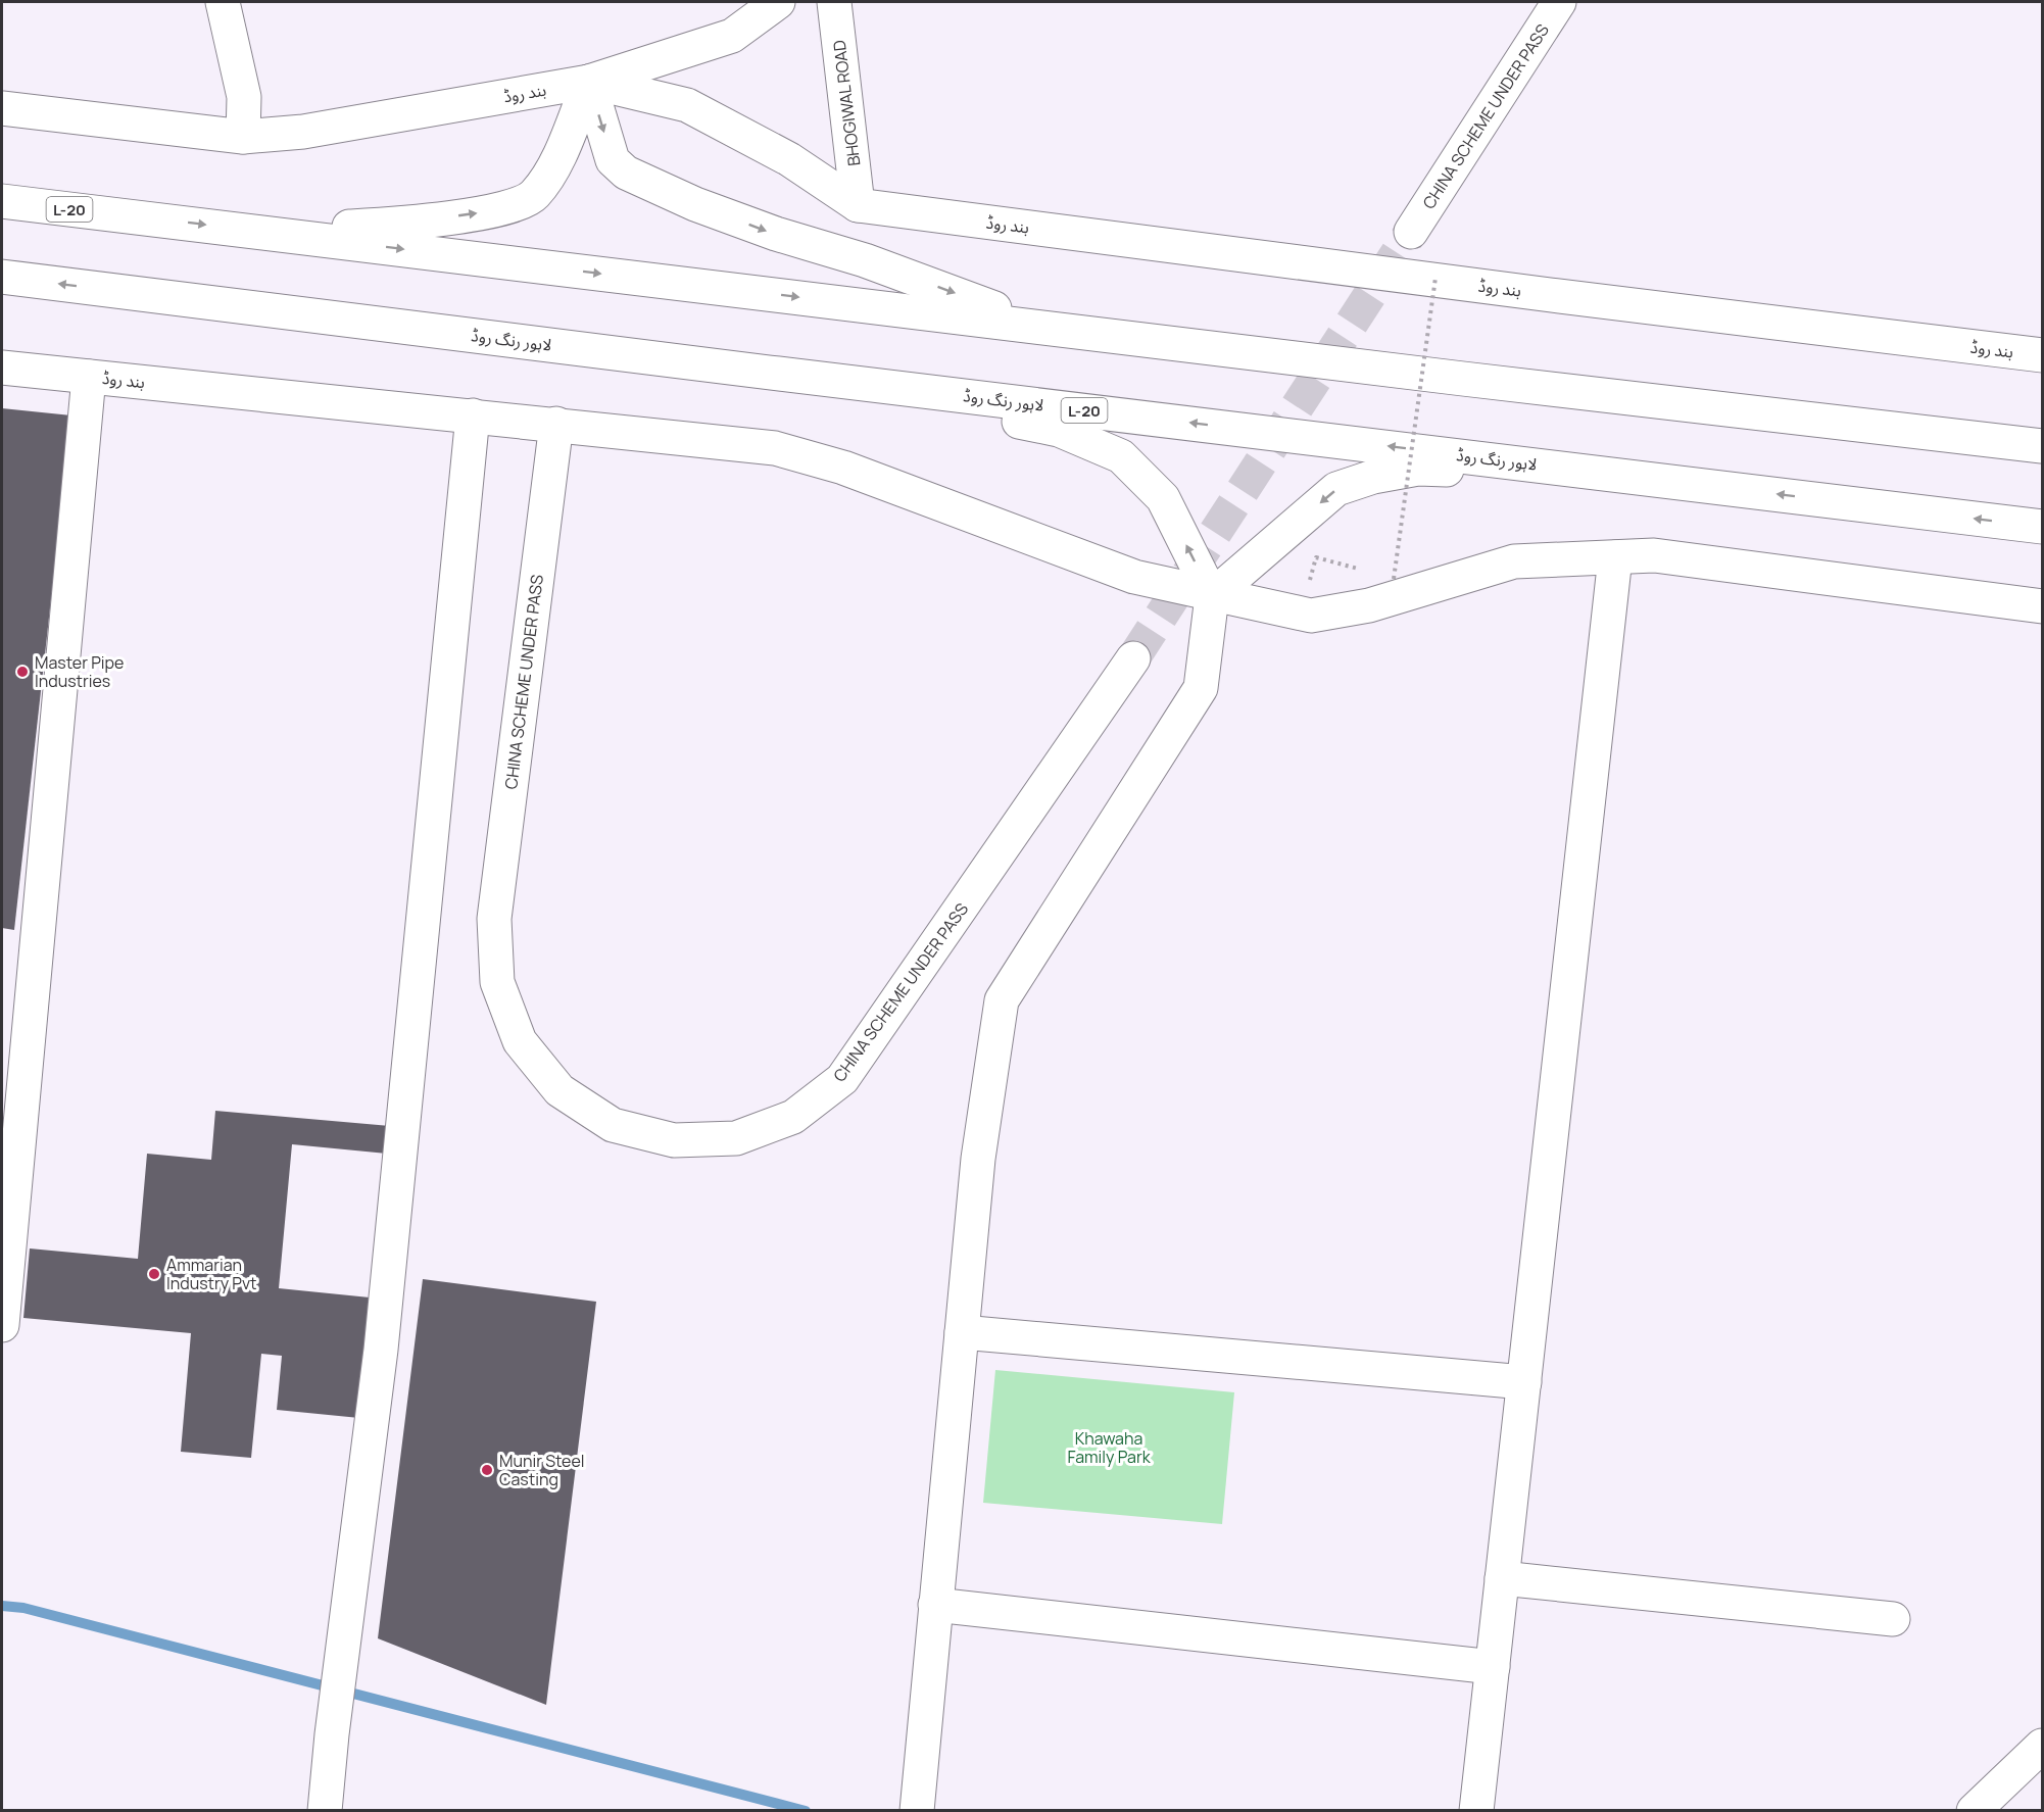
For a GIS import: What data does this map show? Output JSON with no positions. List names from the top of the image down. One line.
{"streets":{"main road":["بند روڈ","BHOGIWAL ROAD","CHINA SCHEME UNDER PASS","L-20","لاہور رنگ روڈ"]},"crossings":[["بند روڈ","BHOGIWAL ROAD"],["بند روڈ","CHINA SCHEME UNDER PASS"]],"parks":["Khawaha Family Park"],"places":["Master Pipe Industries","Ammarian Industry Pvt","Munir Steel Casting"]}
